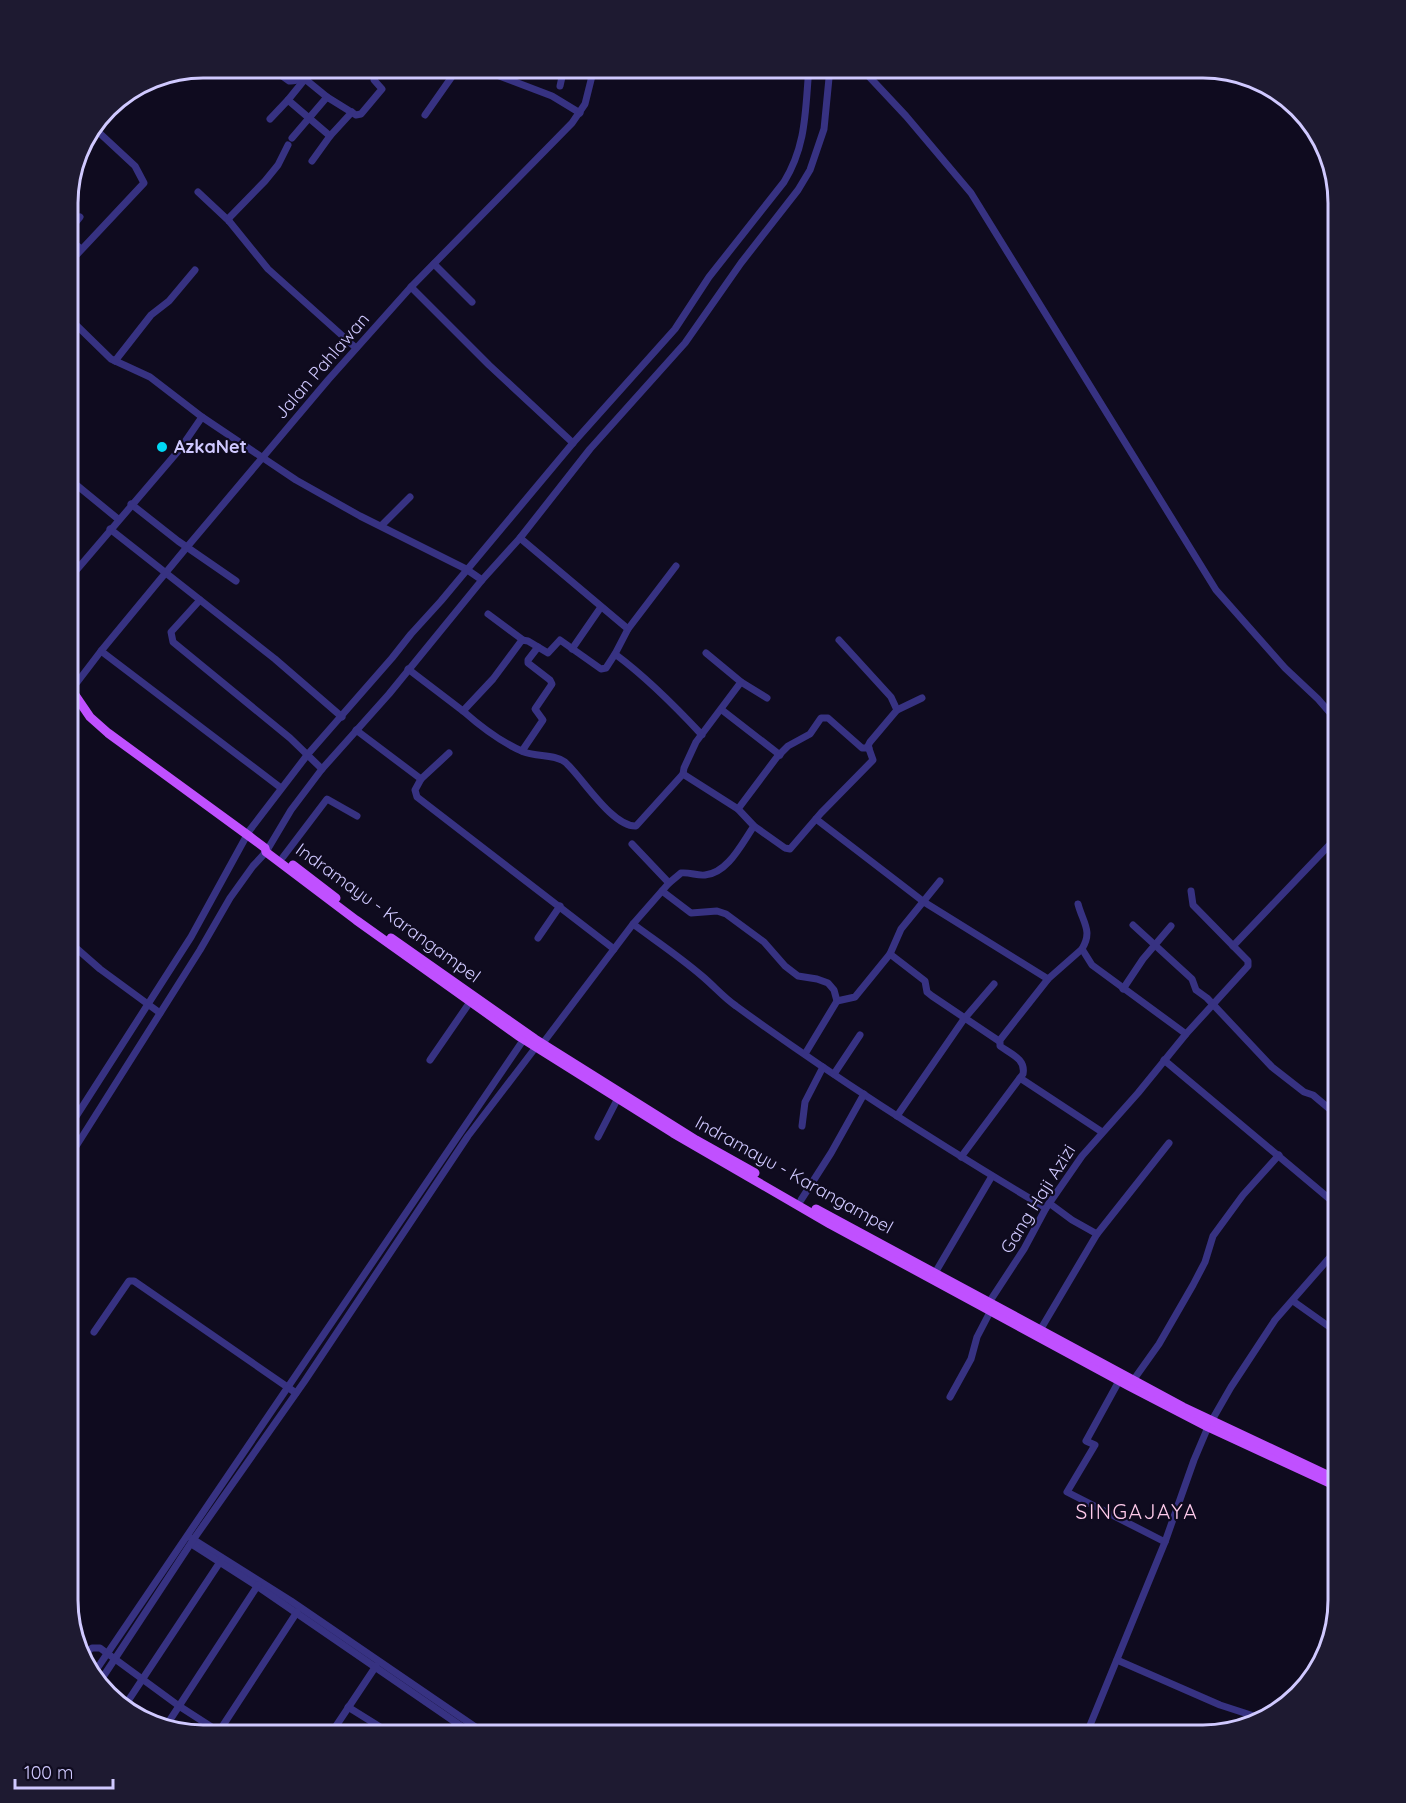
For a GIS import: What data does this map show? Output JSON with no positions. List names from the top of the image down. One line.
{"streets":{"main road":["Indramayu - Karangampel"],"street":["Jalan Pahlawan","Gang Haji Azizi"]},"crossings":[["Indramayu - Karangampel","Gang Haji Azizi"]],"districts":["SINGAJAYA"],"places":["AzkaNet"],"scale_bar":"100 m"}
